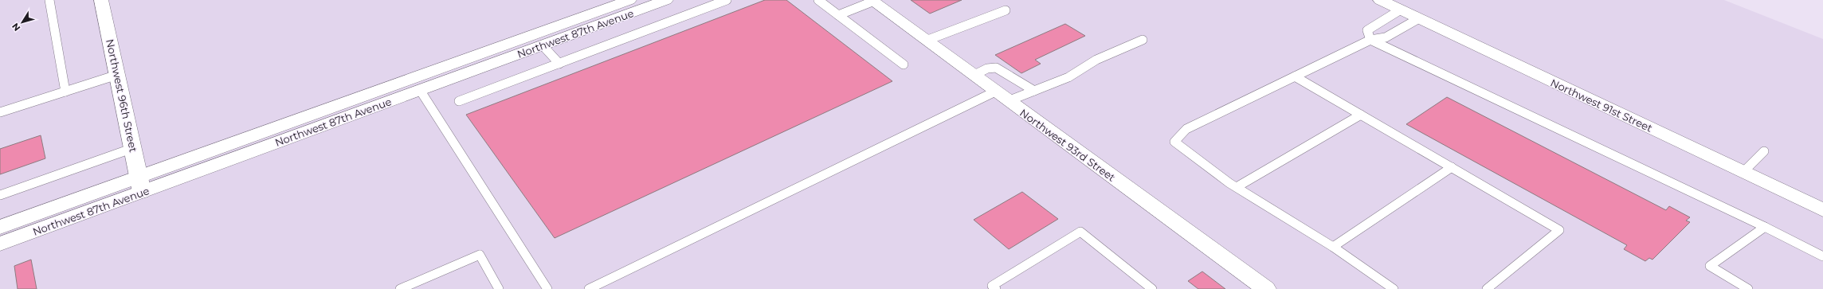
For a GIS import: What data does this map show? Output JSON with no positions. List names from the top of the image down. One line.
{"streets":{"street":["Northwest 87th Avenue","Northwest 96th Street","Northwest 91st Street","Northwest 93rd Street"]},"crossings":[["Northwest 87th Avenue","Northwest 96th Street"]],"north":"bottom left"}
